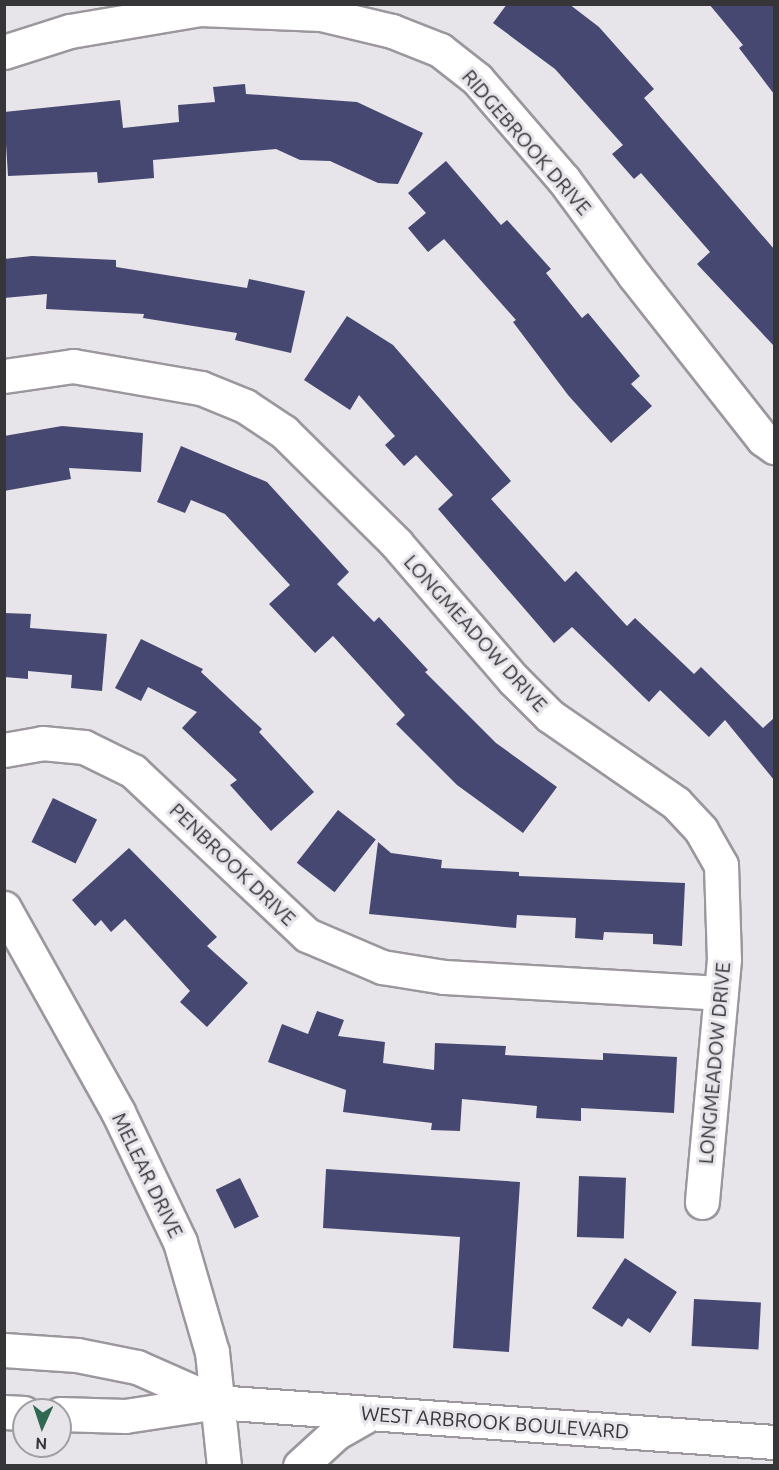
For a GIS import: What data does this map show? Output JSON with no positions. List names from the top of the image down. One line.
{"streets":{"street":["RIDGEBROOK DRIVE","LONGMEADOW DRIVE","PENBROOK DRIVE","MELEAR DRIVE","WEST ARBROOK BOULEVARD"]},"crossings":[["LONGMEADOW DRIVE","PENBROOK DRIVE"],["MELEAR DRIVE","WEST ARBROOK BOULEVARD"]],"north":"bottom"}
